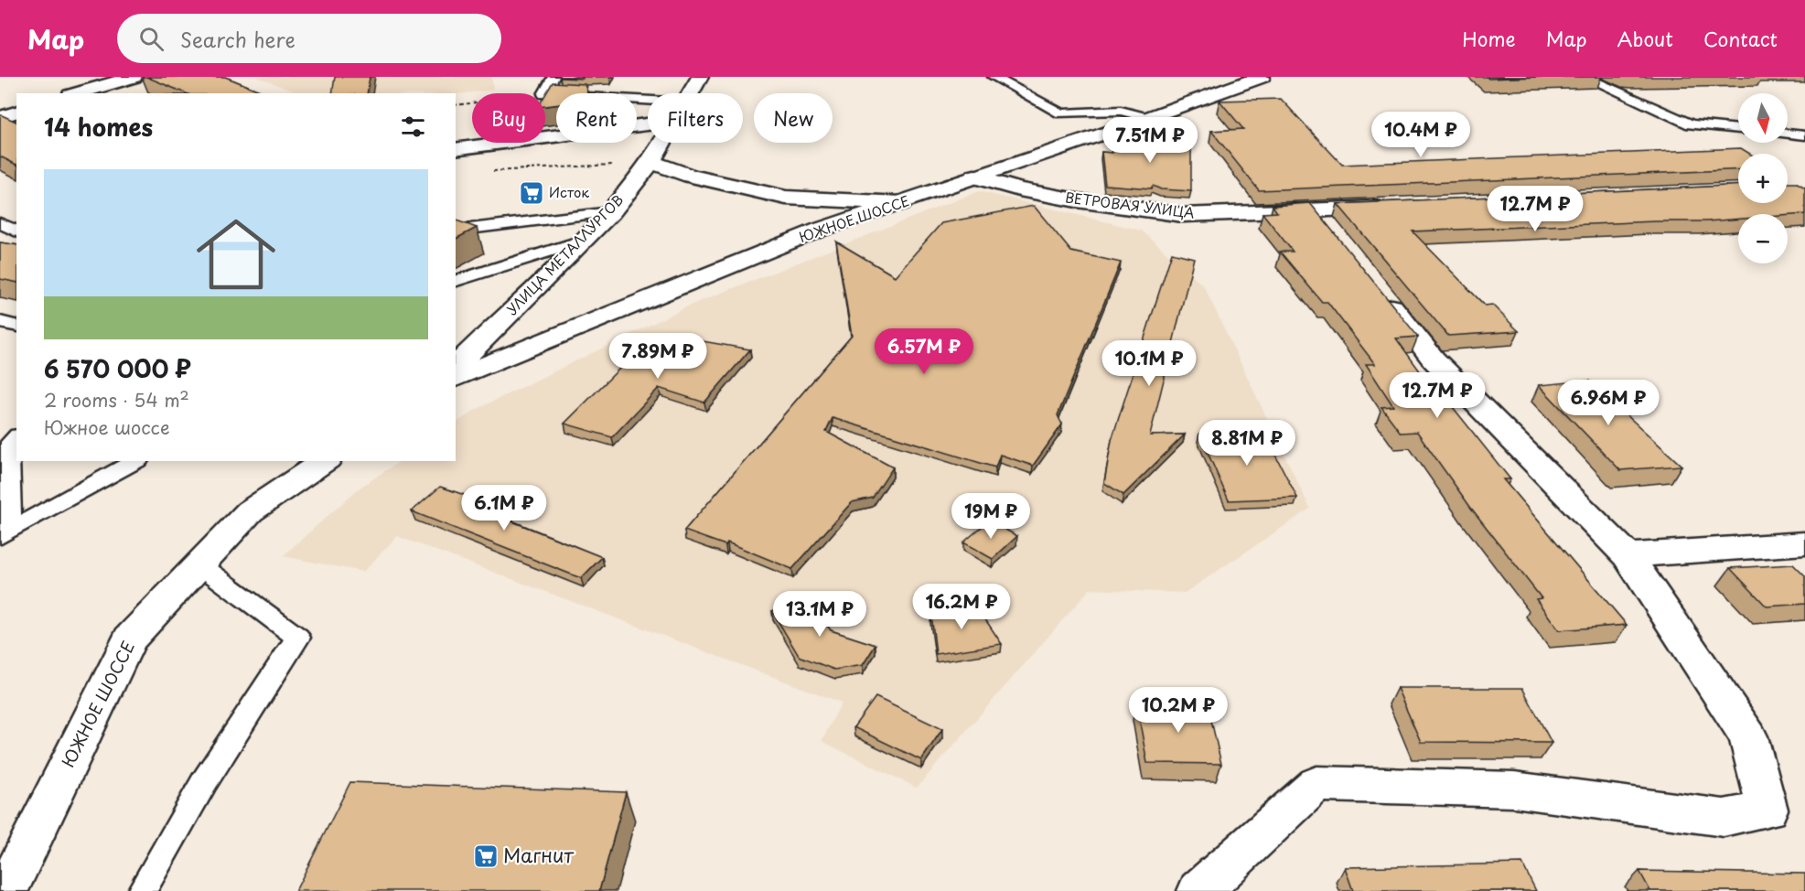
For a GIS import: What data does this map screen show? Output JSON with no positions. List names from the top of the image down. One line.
{"streets":{"street":["ВЕТРОВАЯ УЛИЦА","ЮЖНОЕ ШОССЕ","УЛИЦА МЕТАЛЛУРГОВ"]},"crossings":[["ВЕТРОВАЯ УЛИЦА","ЮЖНОЕ ШОССЕ"]],"places":{"supermarket":["Исток","Магнит"]},"north":"bottom","page":{"header":"Map","search":"Search here","nav":["Home","Map","About","Contact"],"map_buttons":["+","−"],"chip":["Buy","Rent","Filters","New"],"heading":"14 homes","price":["10.4M ₽","7.51M ₽","12.7M ₽","6.57M ₽","7.89M ₽","10.1M ₽","12.7M ₽","6.96M ₽","8.81M ₽","6.1M ₽","19M ₽","16.2M ₽","13.1M ₽","10.2M ₽"],"list":[{"name":"6 570 000 ₽","note":"2 rooms · 54 m² · Южное шоссе"}]}}
